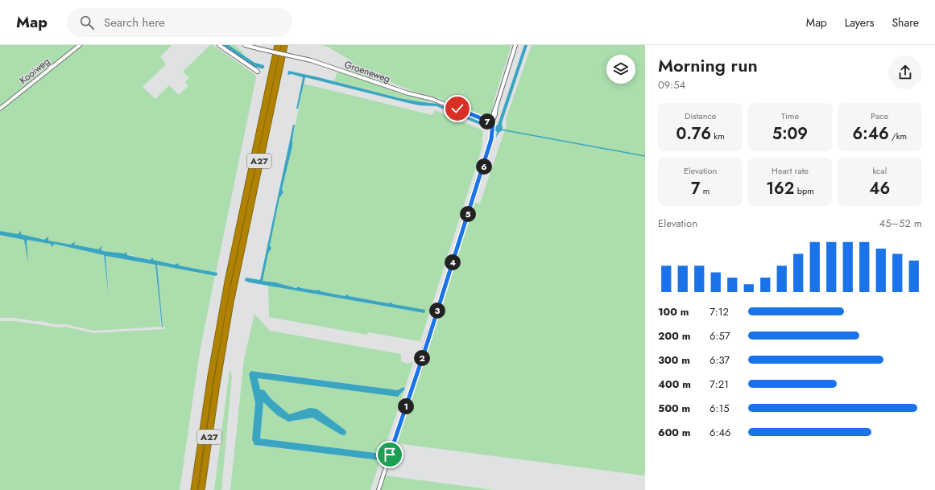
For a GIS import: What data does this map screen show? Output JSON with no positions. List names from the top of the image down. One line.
{"streets":{"highway":["A27"],"street":["Kooiweg","Groeneweg"]},"page":{"header":"Map","search":"Search here","nav":["Map","Layers","Share"],"heading":["Morning run","09:54"],"stats":[["Distance","0.76 km"],["Time","5:09"],["Pace","6:46 /km"],["Elevation","7 m"],["Heart rate","162 bpm"],["kcal","46"]],"pins":["7","6","5","4","3","2","1"],"chart":["Elevation","45–52 m"],"list":[{"name":"100 m","note":"7:12"},{"name":"200 m","note":"6:57"},{"name":"300 m","note":"6:37"},{"name":"400 m","note":"7:21"},{"name":"500 m","note":"6:15"},{"name":"600 m","note":"6:46"}]}}
